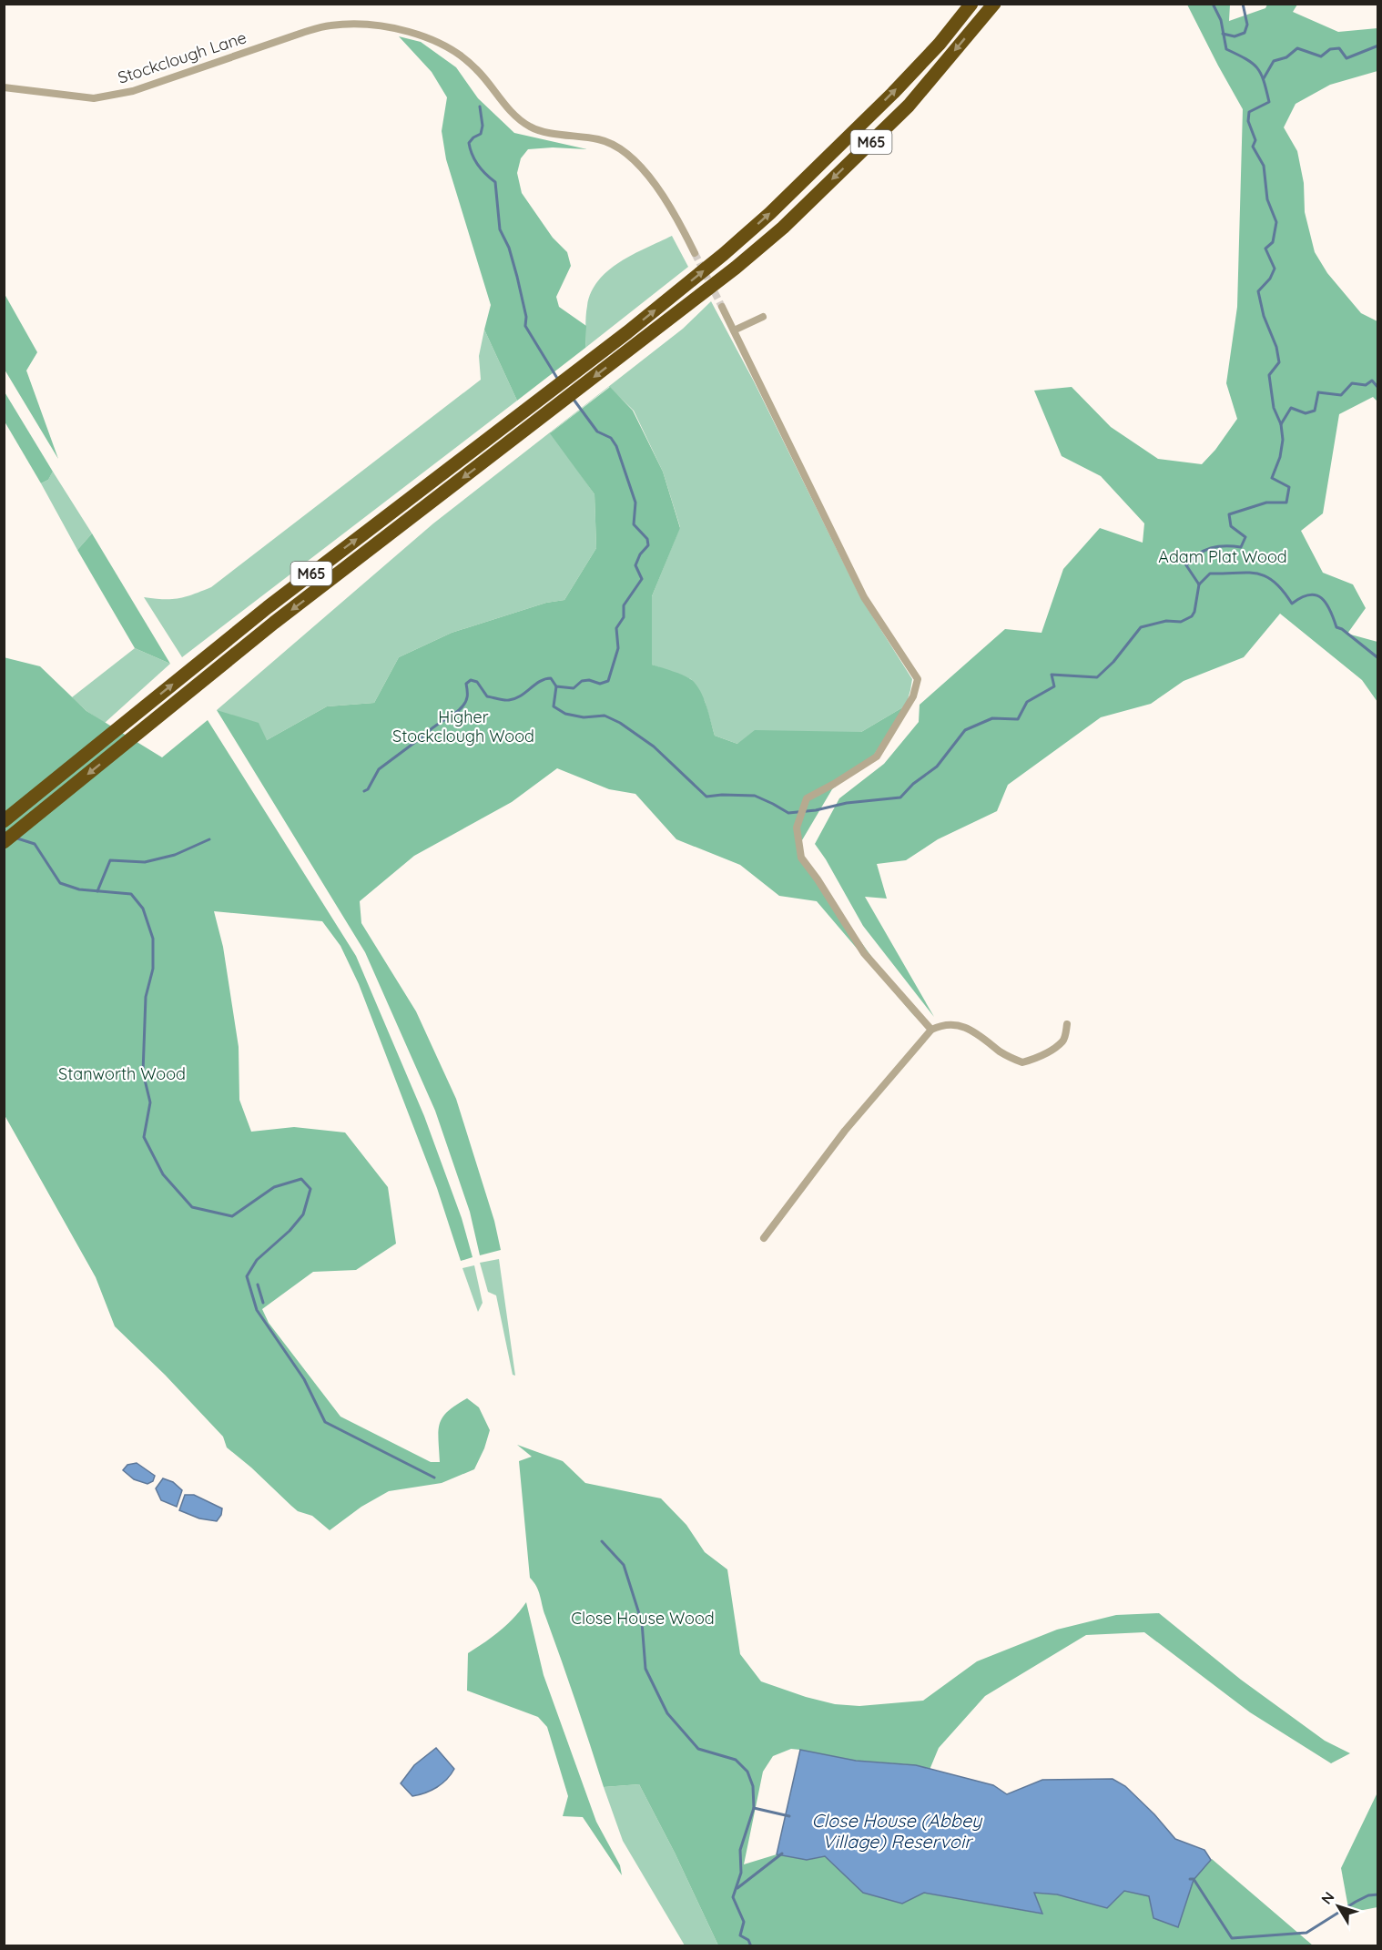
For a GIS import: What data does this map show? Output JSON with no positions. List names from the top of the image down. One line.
{"streets":{"highway":["M65"],"street":["Stockclough Lane"]},"water":["Close House (Abbey Village) Reservoir"],"parks":["Adam Plat Wood","Higher Stockclough Wood","Stanworth Wood","Close House Wood"],"north":"top left"}
